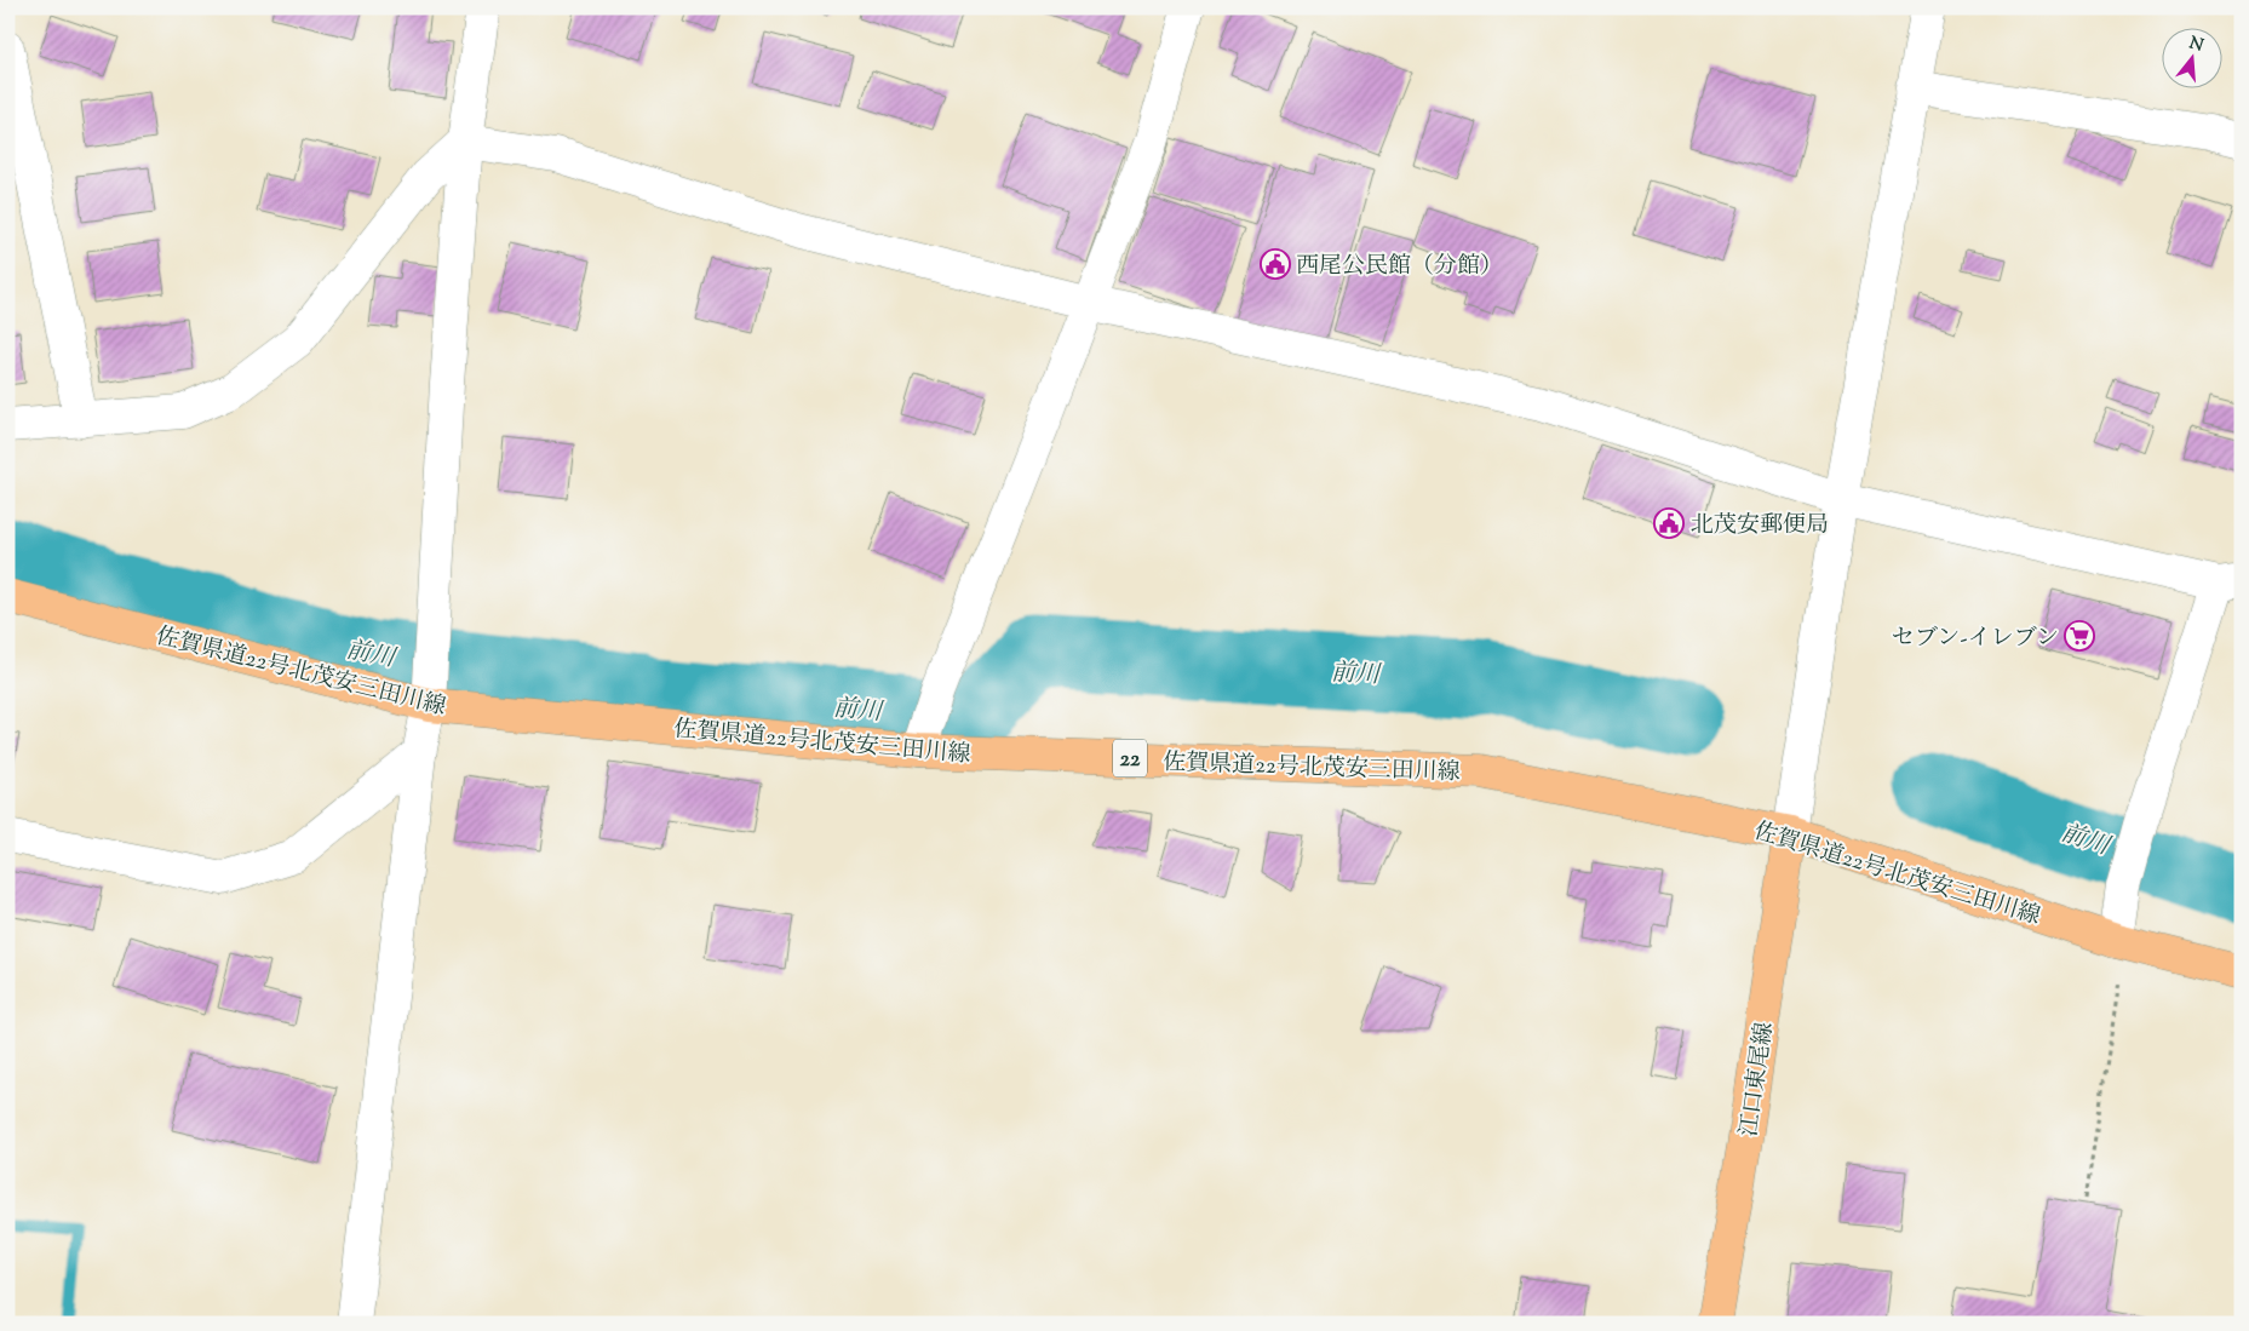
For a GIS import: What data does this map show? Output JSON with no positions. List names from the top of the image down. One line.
{"streets":{"main road":["佐賀県道22号北茂安三田川線","22","江口東尾線"]},"crossings":[["佐賀県道22号北茂安三田川線","江口東尾線"]],"water":["前川"],"places":{"public building":["西尾公民館（分館）","北茂安郵便局"],"supermarket":["セブン-イレブン"]},"north":"top"}
